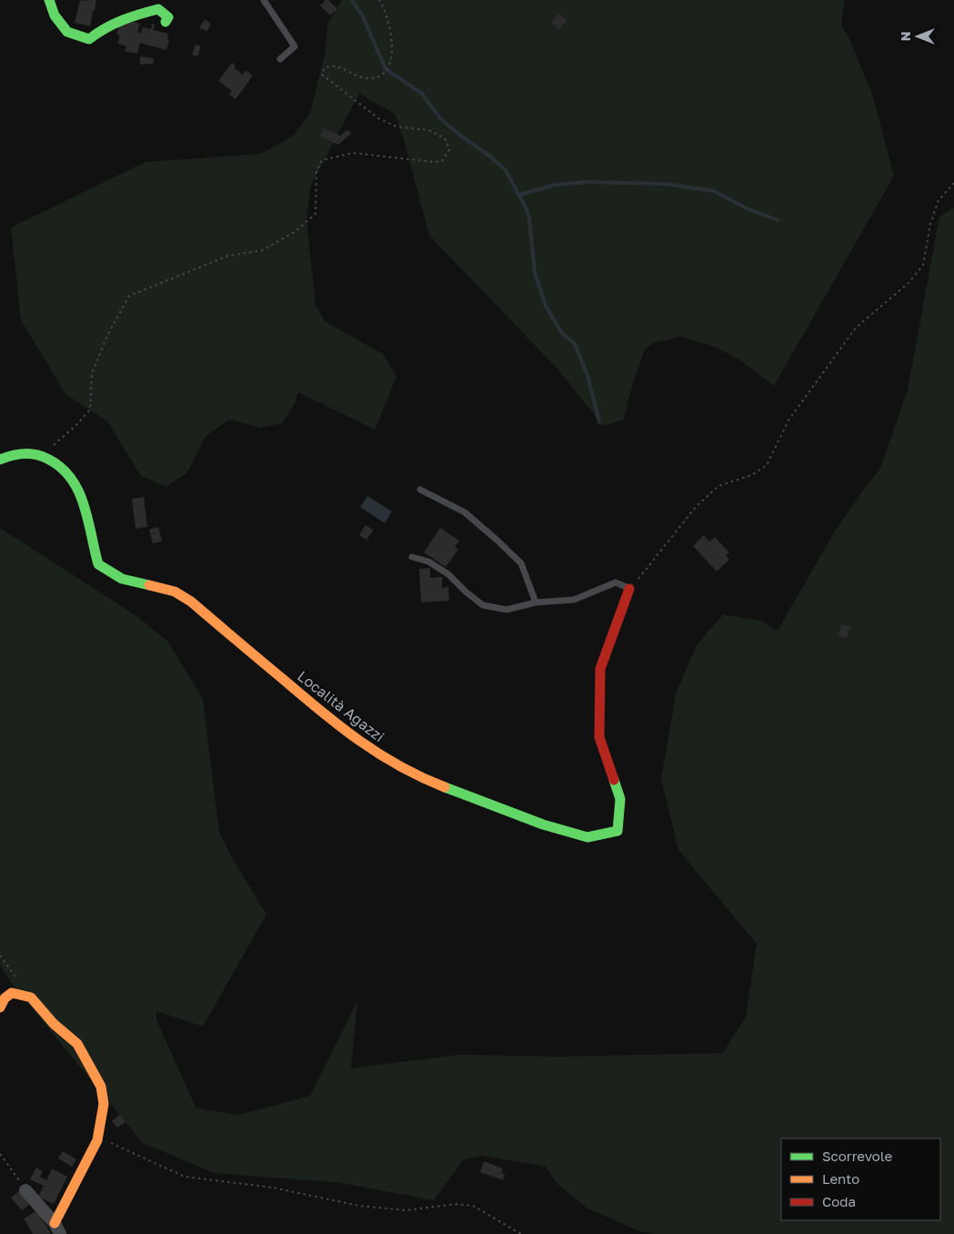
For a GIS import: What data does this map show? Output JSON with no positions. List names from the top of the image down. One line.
{"streets":{"street":["Località Agazzi"]},"legend":["Scorrevole","Lento","Coda"],"north":"left"}
